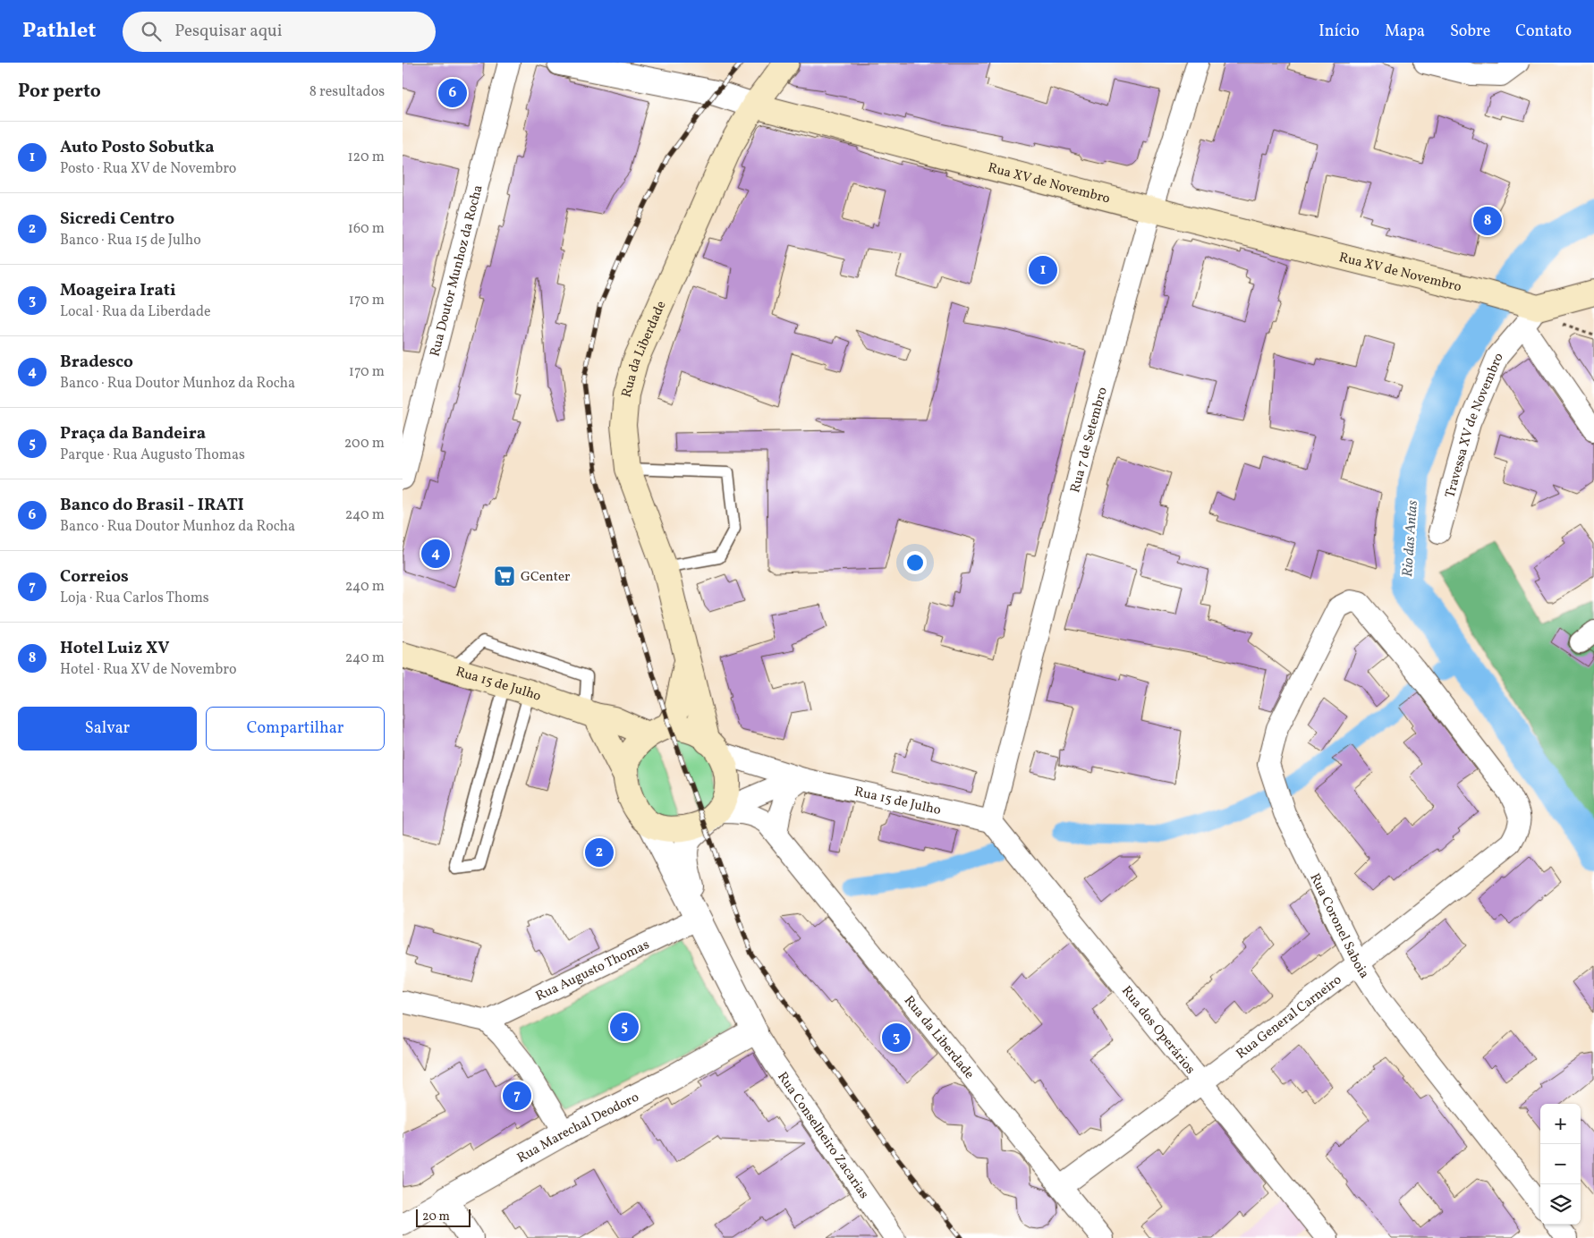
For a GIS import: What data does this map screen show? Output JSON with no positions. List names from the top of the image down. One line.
{"streets":{"main road":["Rua XV de Novembro","Rua da Liberdade","Rua 15 de Julho"],"street":["Rua Doutor Munhoz da Rocha","Travessa XV de Novembro","Rua 7 de Setembro","Rua Coronel Saboia","Rua Augusto Thomas","Rua General Carneiro","Rua dos Operários","Rua Marechal Deodoro","Rua Conselheiro Zacarias"]},"crossings":[["Rua XV de Novembro","Rua da Liberdade"],["Rua XV de Novembro","Travessa XV de Novembro"],["Rua XV de Novembro","Rua 7 de Setembro"],["Rua da Liberdade","Rua 15 de Julho"],["Rua da Liberdade","Rua General Carneiro"],["Rua 7 de Setembro","Rua 15 de Julho"],["Rua 7 de Setembro","Rua dos Operários"],["Rua 15 de Julho","Rua dos Operários"],["Rua Coronel Saboia","Rua General Carneiro"],["Rua General Carneiro","Rua dos Operários"],["Rua Marechal Deodoro","Rua Conselheiro Zacarias"]],"water":["Rio das Antas"],"places":{"supermarket":["GCenter"]},"scale_bar":"20 m","page":{"header":"Pathlet","search":"Pesquisar aqui","nav":["Início","Mapa","Sobre","Contato"],"heading":["Por perto","8 resultados"],"pins":["6","8","1","4","2","5","3","7"],"list":[{"mark":"1","name":"Auto Posto Sobutka","note":"Posto · Rua XV de Novembro","value":"120 m"},{"mark":"2","name":"Sicredi Centro","note":"Banco · Rua 15 de Julho","value":"160 m"},{"mark":"3","name":"Moageira Irati","note":"Local · Rua da Liberdade","value":"170 m"},{"mark":"4","name":"Bradesco","note":"Banco · Rua Doutor Munhoz da Rocha","value":"170 m"},{"mark":"5","name":"Praça da Bandeira","note":"Parque · Rua Augusto Thomas","value":"200 m"},{"mark":"6","name":"Banco do Brasil - IRATI","note":"Banco · Rua Doutor Munhoz da Rocha","value":"240 m"},{"mark":"7","name":"Correios","note":"Loja · Rua Carlos Thoms","value":"240 m"},{"mark":"8","name":"Hotel Luiz XV","note":"Hotel · Rua XV de Novembro","value":"240 m"}],"buttons":["Salvar","Compartilhar"],"map_buttons":["+","−"],"scale":"20 m"}}
